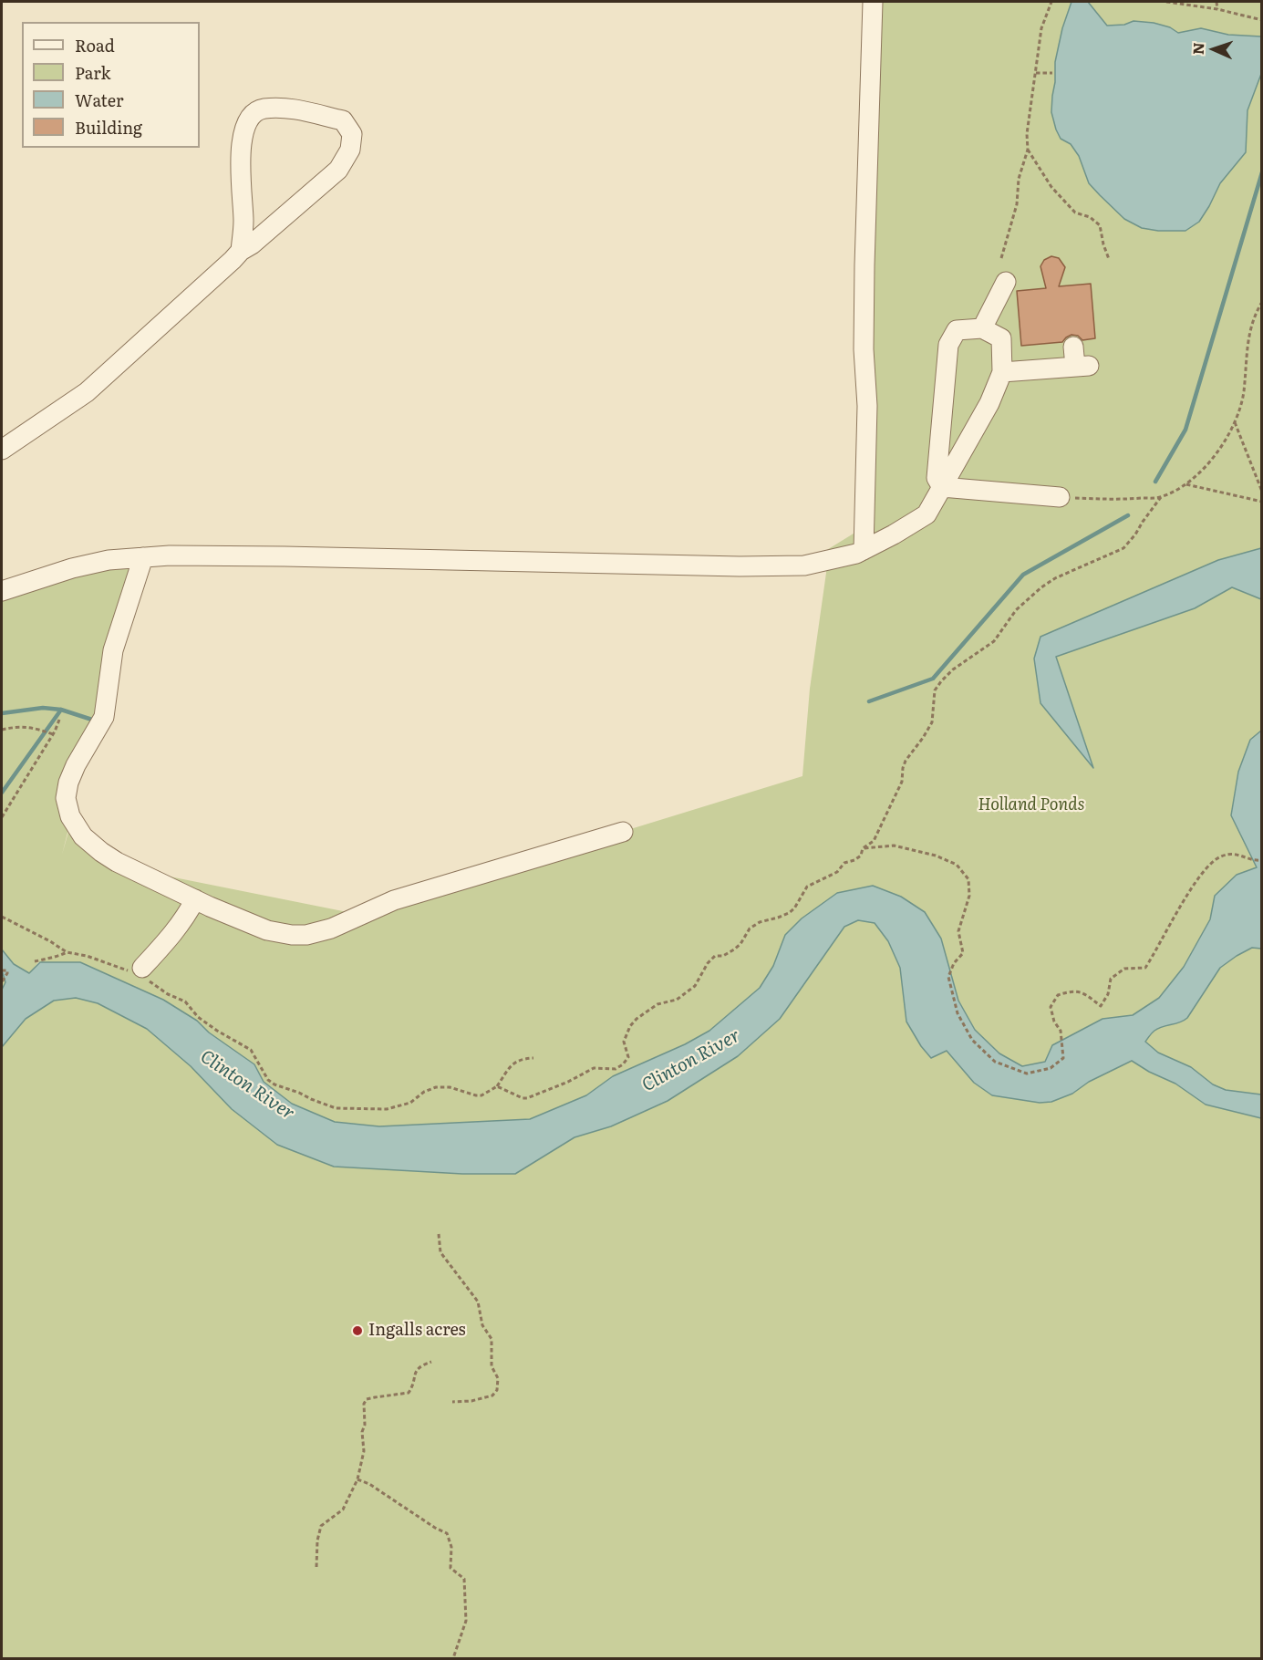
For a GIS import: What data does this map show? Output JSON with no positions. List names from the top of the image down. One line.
{"water":["Clinton River"],"parks":["Holland Ponds"],"places":["Ingalls acres"],"legend":["Road","Park","Water","Building"],"north":"left"}
